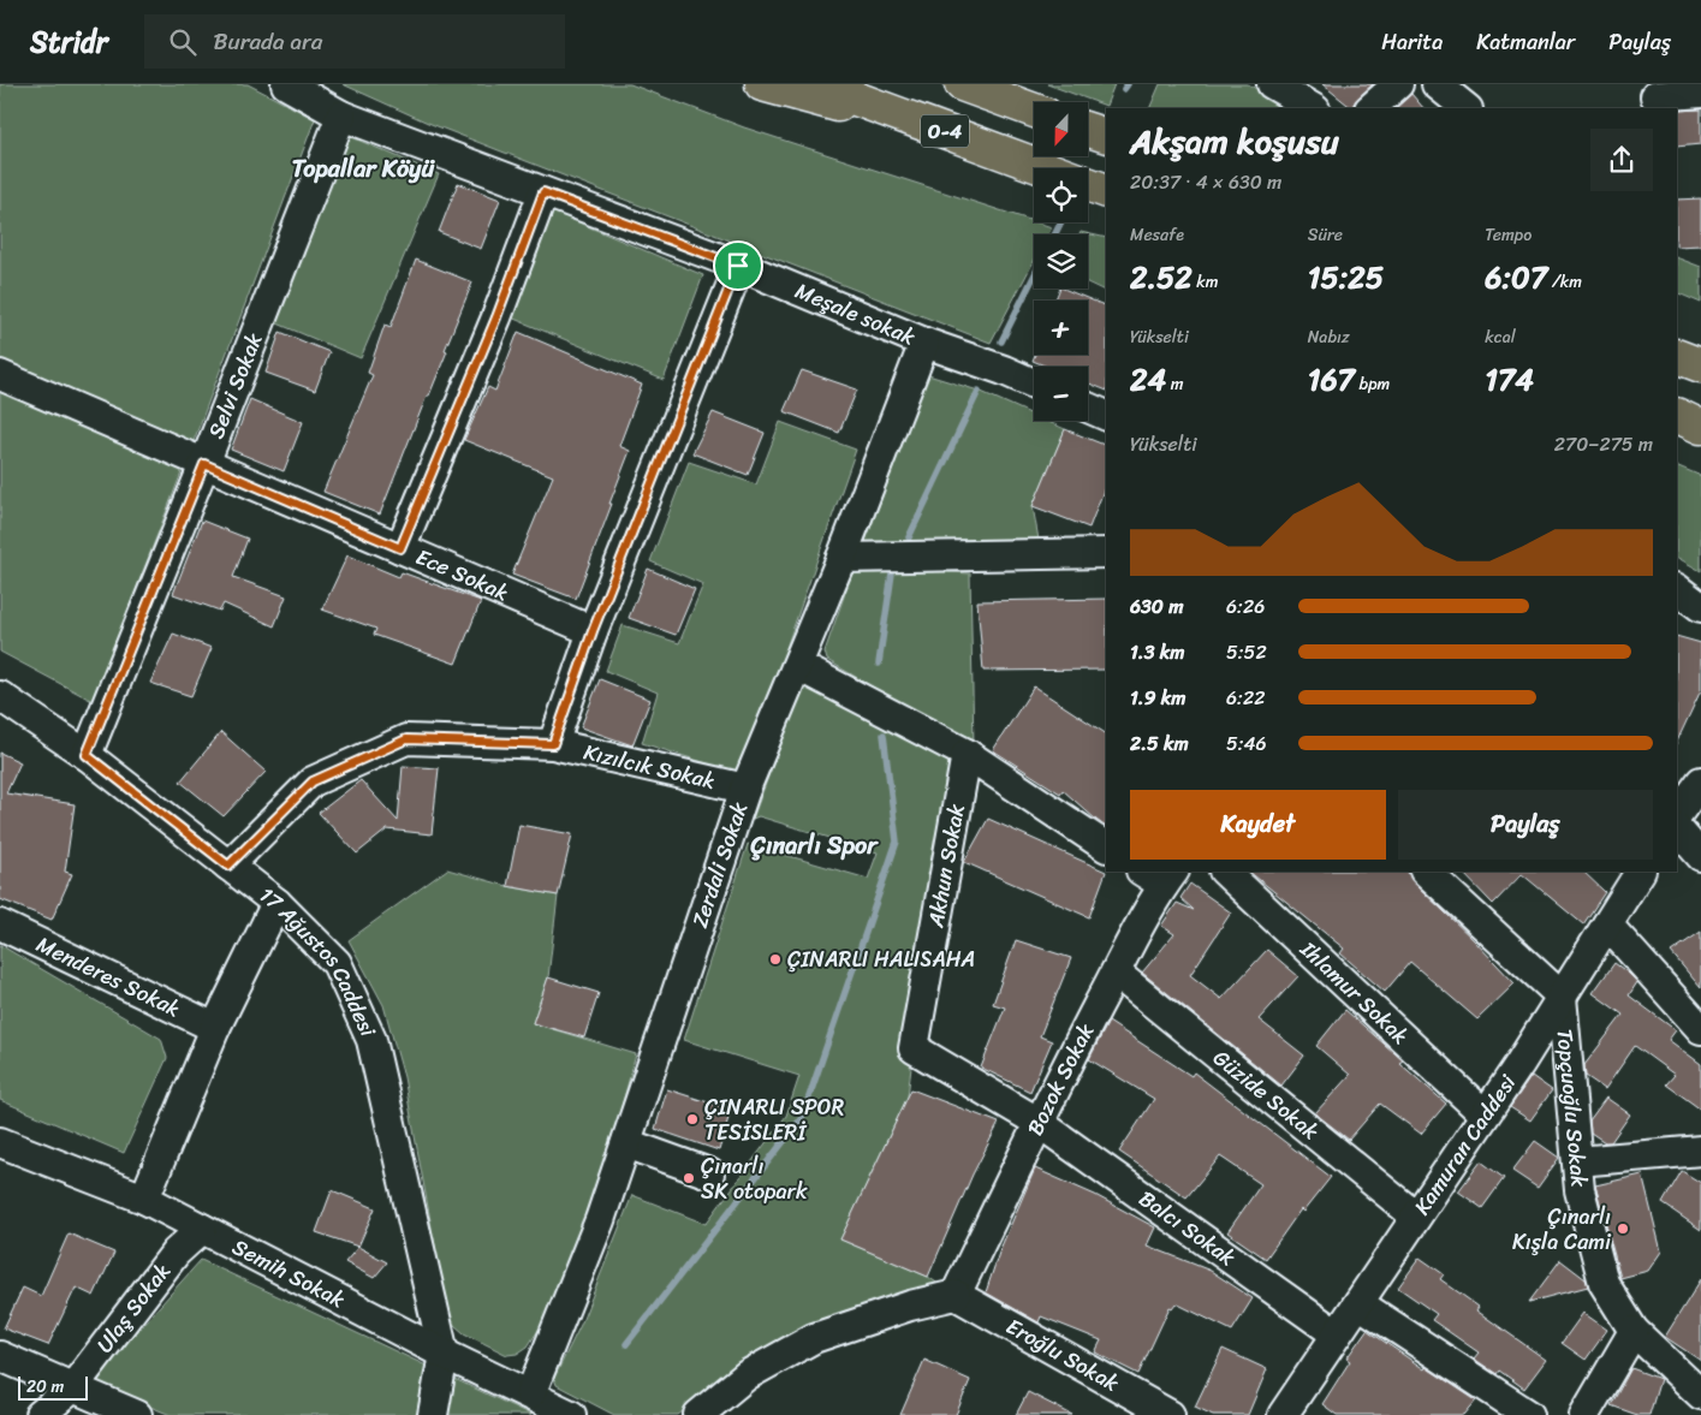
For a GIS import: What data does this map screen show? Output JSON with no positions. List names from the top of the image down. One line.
{"streets":{"highway":["O-4"],"street":["Meşale sokak","Selvi Sokak","Ece Sokak","Kızılcık Sokak","Akhun Sokak","Zerdali Sokak","17 Ağustos Caddesi","Menderes Sokak","Ihlamur Sokak","Bozok Sokak","Güzide Sokak","Topçuoğlu Sokak","Kamuran Caddesi","Balcı Sokak","Semih Sokak","Ulaş Sokak","Eroğlu Sokak"]},"crossings":[["Meşale sokak","Selvi Sokak"],["Meşale sokak","Kızılcık Sokak"],["Meşale sokak","Zerdali Sokak"],["Selvi Sokak","Ece Sokak"],["Selvi Sokak","17 Ağustos Caddesi"],["Ece Sokak","Kızılcık Sokak"],["Kızılcık Sokak","Zerdali Sokak"],["Kızılcık Sokak","17 Ağustos Caddesi"],["Akhun Sokak","Bozok Sokak"],["Akhun Sokak","Balcı Sokak"],["Zerdali Sokak","Semih Sokak"],["17 Ağustos Caddesi","Semih Sokak"],["Ihlamur Sokak","Kamuran Caddesi"],["Bozok Sokak","Güzide Sokak"],["Bozok Sokak","Balcı Sokak"],["Bozok Sokak","Eroğlu Sokak"],["Güzide Sokak","Kamuran Caddesi"],["Topçuoğlu Sokak","Kamuran Caddesi"],["Kamuran Caddesi","Balcı Sokak"],["Semih Sokak","Ulaş Sokak"]],"districts":["Topallar Köyü","Çınarlı Spor"],"places":["ÇINARLI HALISAHA","ÇINARLI SPOR TESİSLERİ","Çınarlı SK otopark","Çınarlı Kışla Cami"],"scale_bar":"20 m","north":"bottom","page":{"header":"Stridr","search":"Burada ara","nav":["Harita","Katmanlar","Paylaş"],"map_buttons":["+","−"],"heading":["Akşam koşusu","20:37 · 4 × 630 m"],"stats":[["Mesafe","2.52 km"],["Süre","15:25"],["Tempo","6:07 /km"],["Yükselti","24 m"],["Nabız","167 bpm"],["kcal","174"]],"chart":["Yükselti","270–275 m"],"list":[{"name":"630 m","note":"6:26"},{"name":"1.3 km","note":"5:52"},{"name":"1.9 km","note":"6:22"},{"name":"2.5 km","note":"5:46"}],"buttons":["Kaydet","Paylaş"],"scale":"20 m"}}
